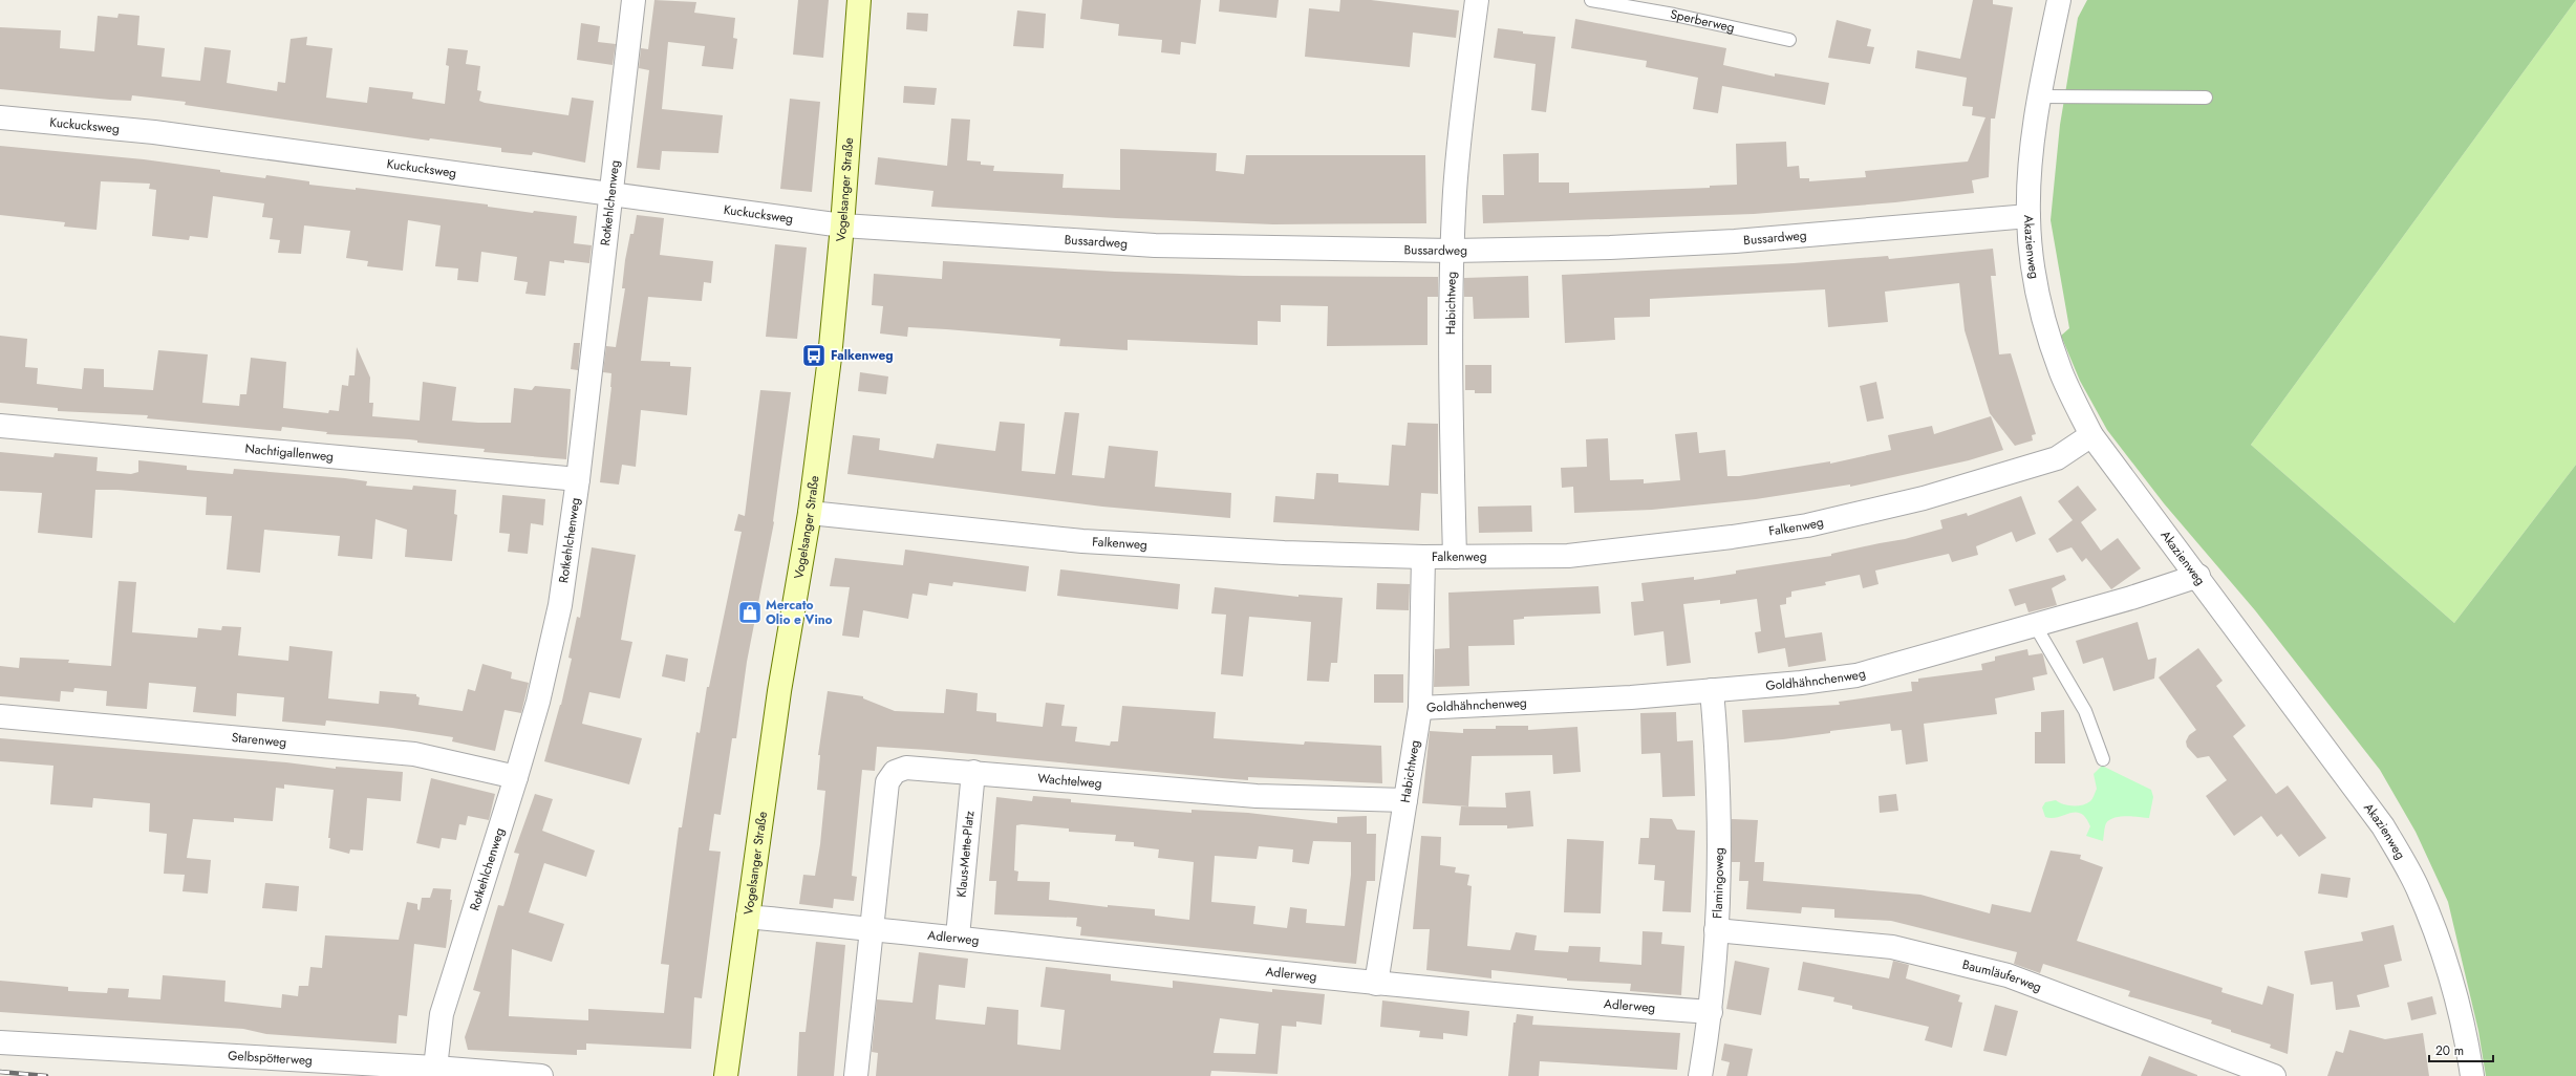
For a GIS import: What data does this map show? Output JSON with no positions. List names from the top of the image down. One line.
{"streets":{"street":["Kuckucksweg","Vogelsanger Straße","Rotkehlchenweg","Bussardweg","Akazienweg","Habichtweg","Nachtigallenweg","Falkenweg","Goldhähnchenweg","Starenweg","Wachtelweg","Klaus-Mette-Platz","Flamingoweg","Adlerweg","Baumläuferweg","Gelbspötterweg"],"lane":["Sperberweg"]},"crossings":[["Kuckucksweg","Vogelsanger Straße"],["Kuckucksweg","Rotkehlchenweg"],["Kuckucksweg","Bussardweg"],["Vogelsanger Straße","Bussardweg"],["Vogelsanger Straße","Falkenweg"],["Vogelsanger Straße","Adlerweg"],["Rotkehlchenweg","Nachtigallenweg"],["Rotkehlchenweg","Starenweg"],["Rotkehlchenweg","Gelbspötterweg"],["Bussardweg","Akazienweg"],["Bussardweg","Habichtweg"],["Akazienweg","Falkenweg"],["Akazienweg","Goldhähnchenweg"],["Habichtweg","Falkenweg"],["Habichtweg","Goldhähnchenweg"],["Habichtweg","Wachtelweg"],["Habichtweg","Adlerweg"],["Goldhähnchenweg","Flamingoweg"],["Wachtelweg","Klaus-Mette-Platz"],["Wachtelweg","Adlerweg"],["Klaus-Mette-Platz","Adlerweg"],["Flamingoweg","Adlerweg"],["Flamingoweg","Baumläuferweg"]],"places":{"bus stop":["Falkenweg"],"shop":["Mercato Olio e Vino"]},"scale_bar":"20 m"}
